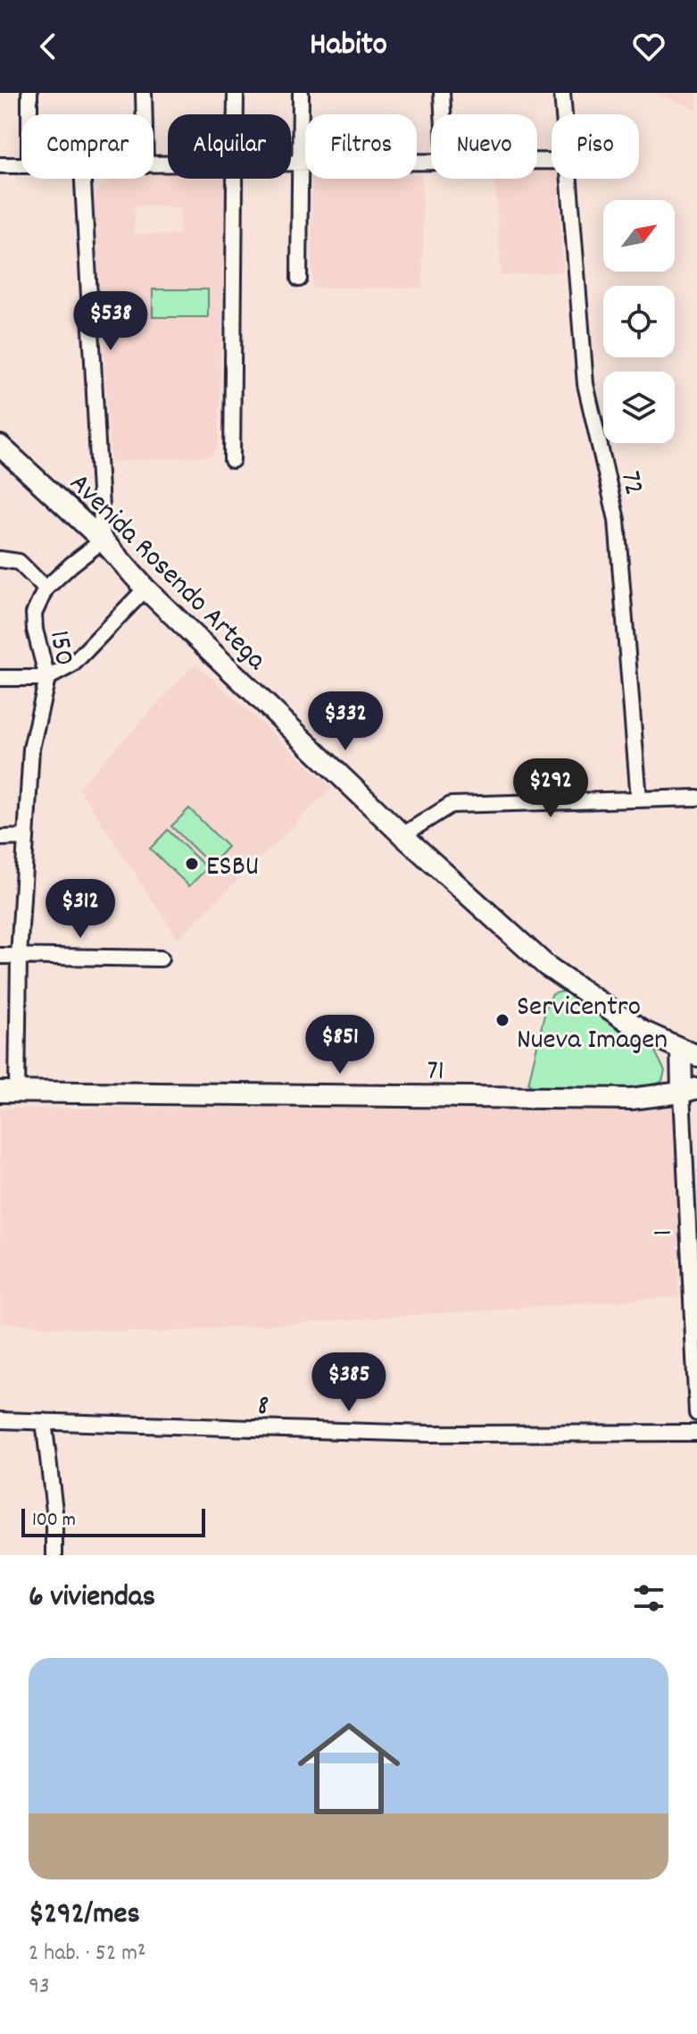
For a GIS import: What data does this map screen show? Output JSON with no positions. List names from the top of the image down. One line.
{"streets":{"main road":["Avenida Rosendo Artega","71","1"],"street":["72","150","8"]},"crossings":[["Avenida Rosendo Artega","150"],["Avenida Rosendo Artega","1"],["150","71"],["71","1"]],"places":["ESBU","Servicentro Nueva Imagen"],"scale_bar":"100 m","north":"top right","page":{"header":"Habito","chip":["Comprar","Alquilar","Filtros","Nuevo","Piso"],"price":["$538","$332","$292","$312","$851","$385"],"scale":"100 m","heading":"6 viviendas","list":[{"name":"$292/mes","note":"2 hab. · 52 m² · 93"}]}}
